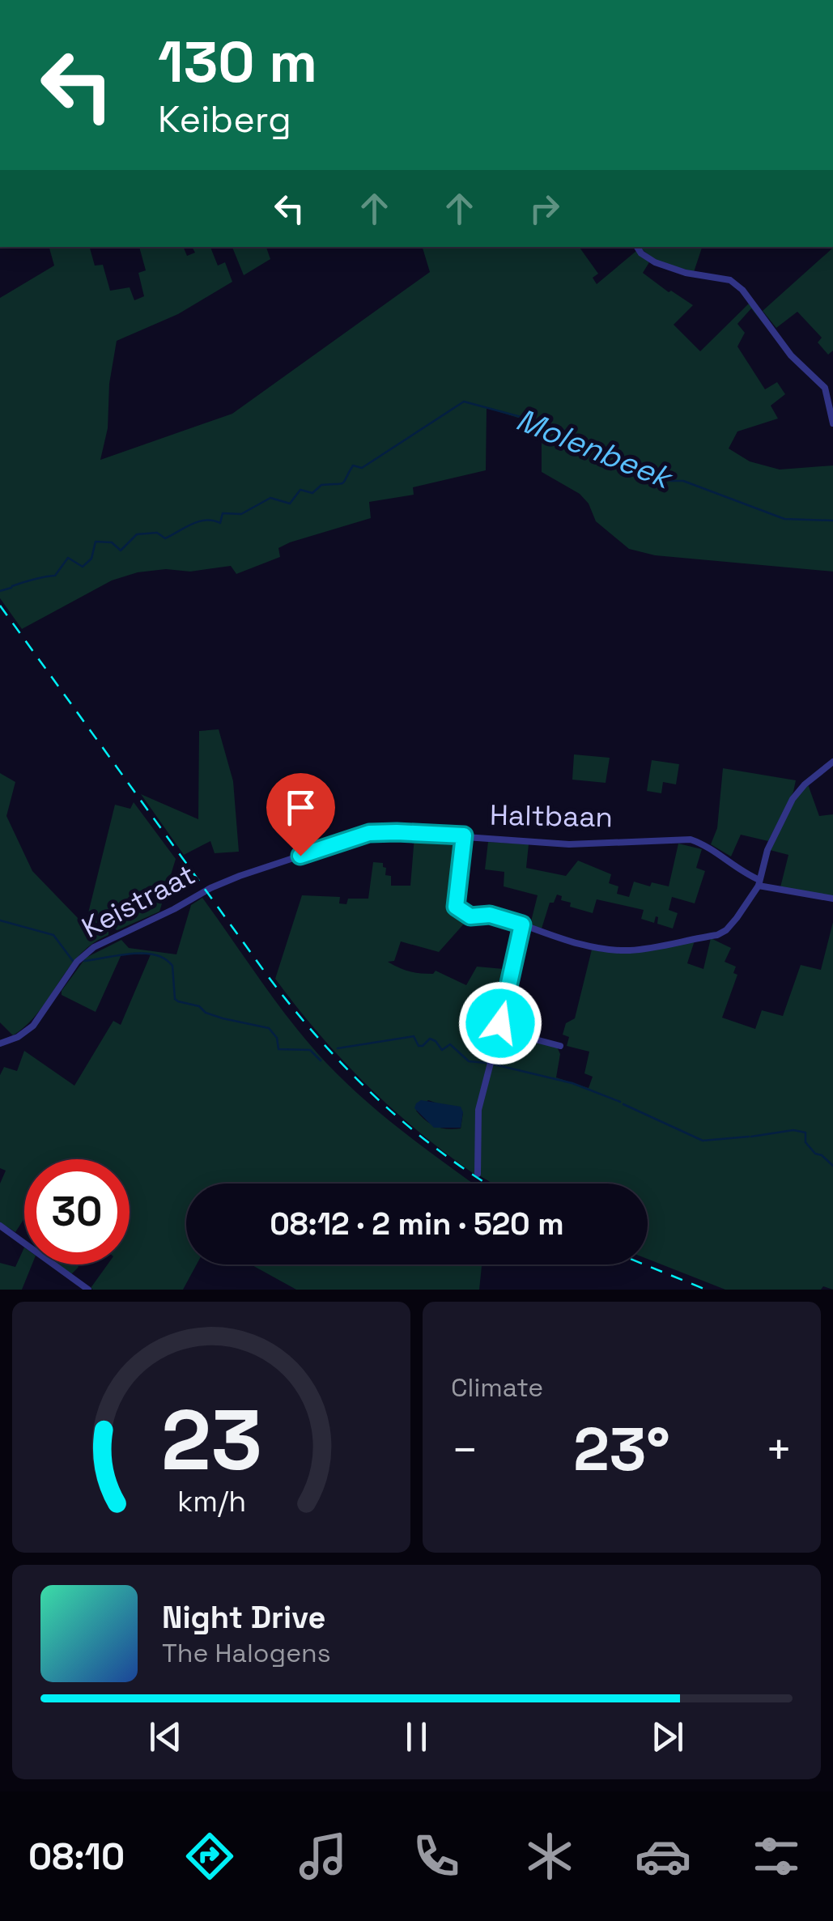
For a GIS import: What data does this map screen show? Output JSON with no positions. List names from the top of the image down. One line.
{"streets":{"street":["Haltbaan","Keistraat"]},"crossings":[["Haltbaan","Keistraat"]],"water":["Molenbeek"],"page":{"turn":["130 m","Keiberg"],"limit":"30","trip":"08:12 · 2 min · 520 m","tile":"Climate","heat":["−","23°","+"],"song":["Night Drive","The Halogens"],"tabs":"08:10","gauge":["23","km/h"]}}
